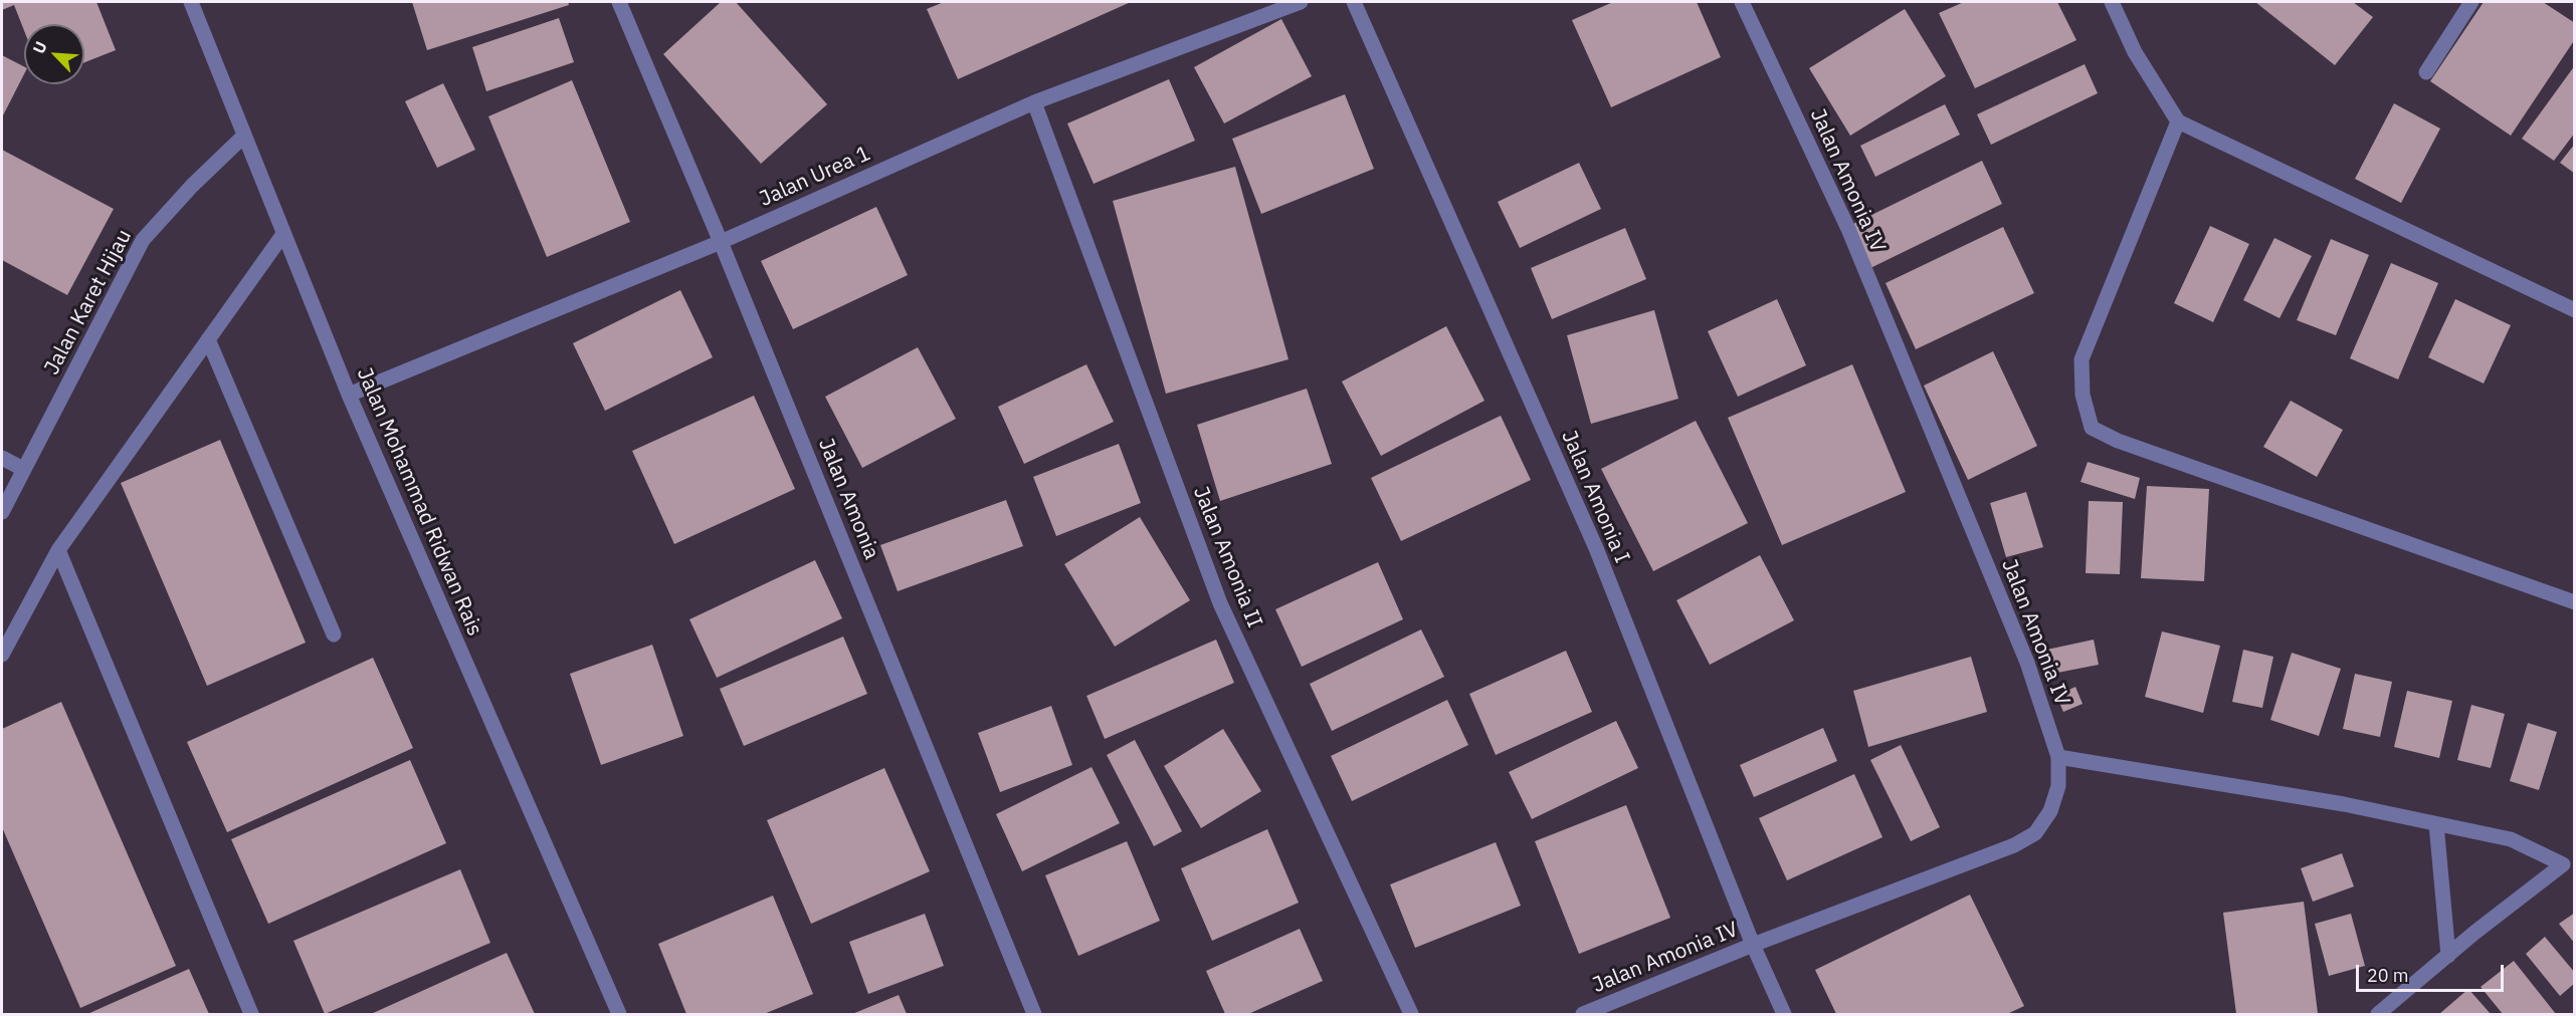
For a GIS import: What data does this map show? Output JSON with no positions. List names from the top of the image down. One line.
{"streets":{"street":["Jalan Urea 1","Jalan Amonia IV","Jalan Karet Hijau","Jalan Amonia I","Jalan Amonia","Jalan Mohammad Ridwan Rais","Jalan Amonia II"]},"crossings":[["Jalan Urea 1","Jalan Amonia"],["Jalan Urea 1","Jalan Mohammad Ridwan Rais"],["Jalan Urea 1","Jalan Amonia II"],["Jalan Amonia IV","Jalan Amonia I"],["Jalan Karet Hijau","Jalan Mohammad Ridwan Rais"]],"scale_bar":"20 m","north":"top left"}
